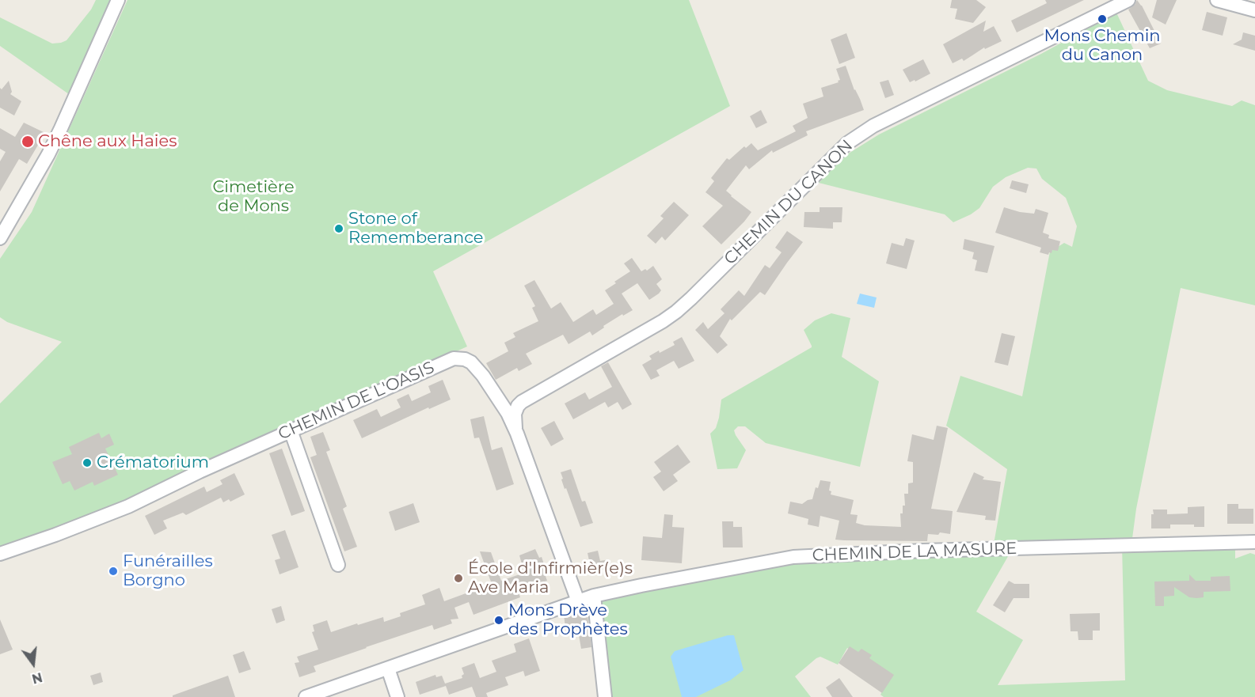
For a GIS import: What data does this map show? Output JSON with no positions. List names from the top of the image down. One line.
{"streets":{"street":["CHEMIN DU CANON","CHEMIN DE L'OASIS","CHEMIN DE LA MASURE"]},"crossings":[["CHEMIN DU CANON","CHEMIN DE L'OASIS"],["CHEMIN DE L'OASIS","CHEMIN DE LA MASURE"]],"parks":["Cimetière de Mons"],"places":["Mons Chemin du Canon","Chêne aux Haies","Stone of Rememberance","Crématorium","Funérailles Borgno","École d'Infirmièr(e)s Ave Maria","Mons Drève des Prophètes"],"north":"bottom"}
